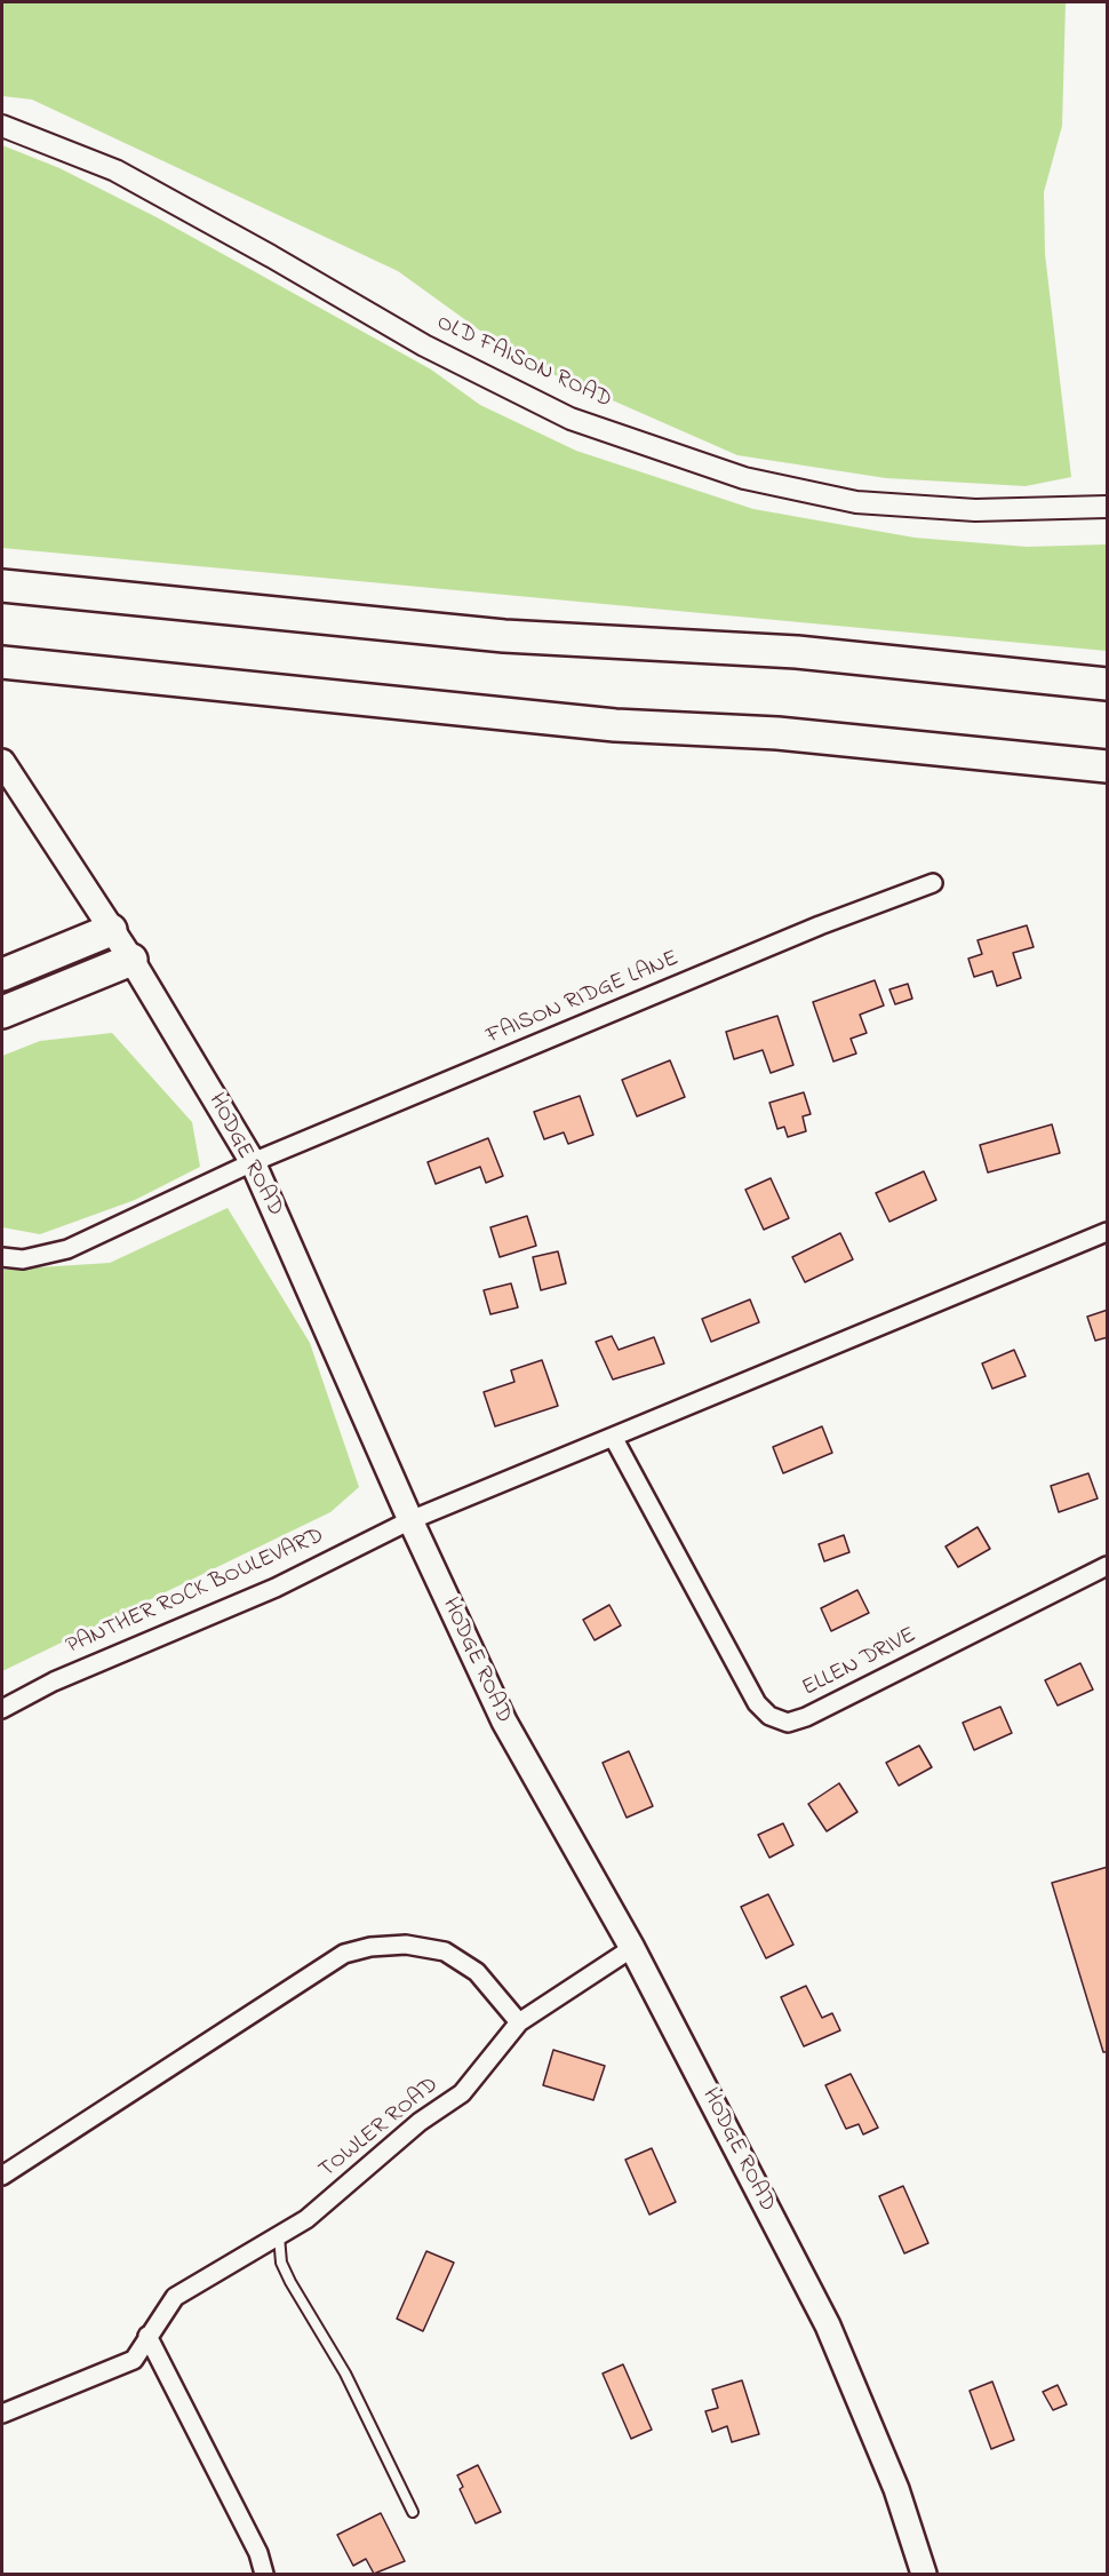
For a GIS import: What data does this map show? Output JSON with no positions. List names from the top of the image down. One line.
{"streets":{"main road":["HODGE ROAD"],"street":["OLD FAISON ROAD","FAISON RIDGE LANE","PANTHER ROCK BOULEVARD","ELLEN DRIVE","TOWLER ROAD"]},"crossings":[["FAISON RIDGE LANE","HODGE ROAD"],["HODGE ROAD","PANTHER ROCK BOULEVARD"],["HODGE ROAD","TOWLER ROAD"]]}
